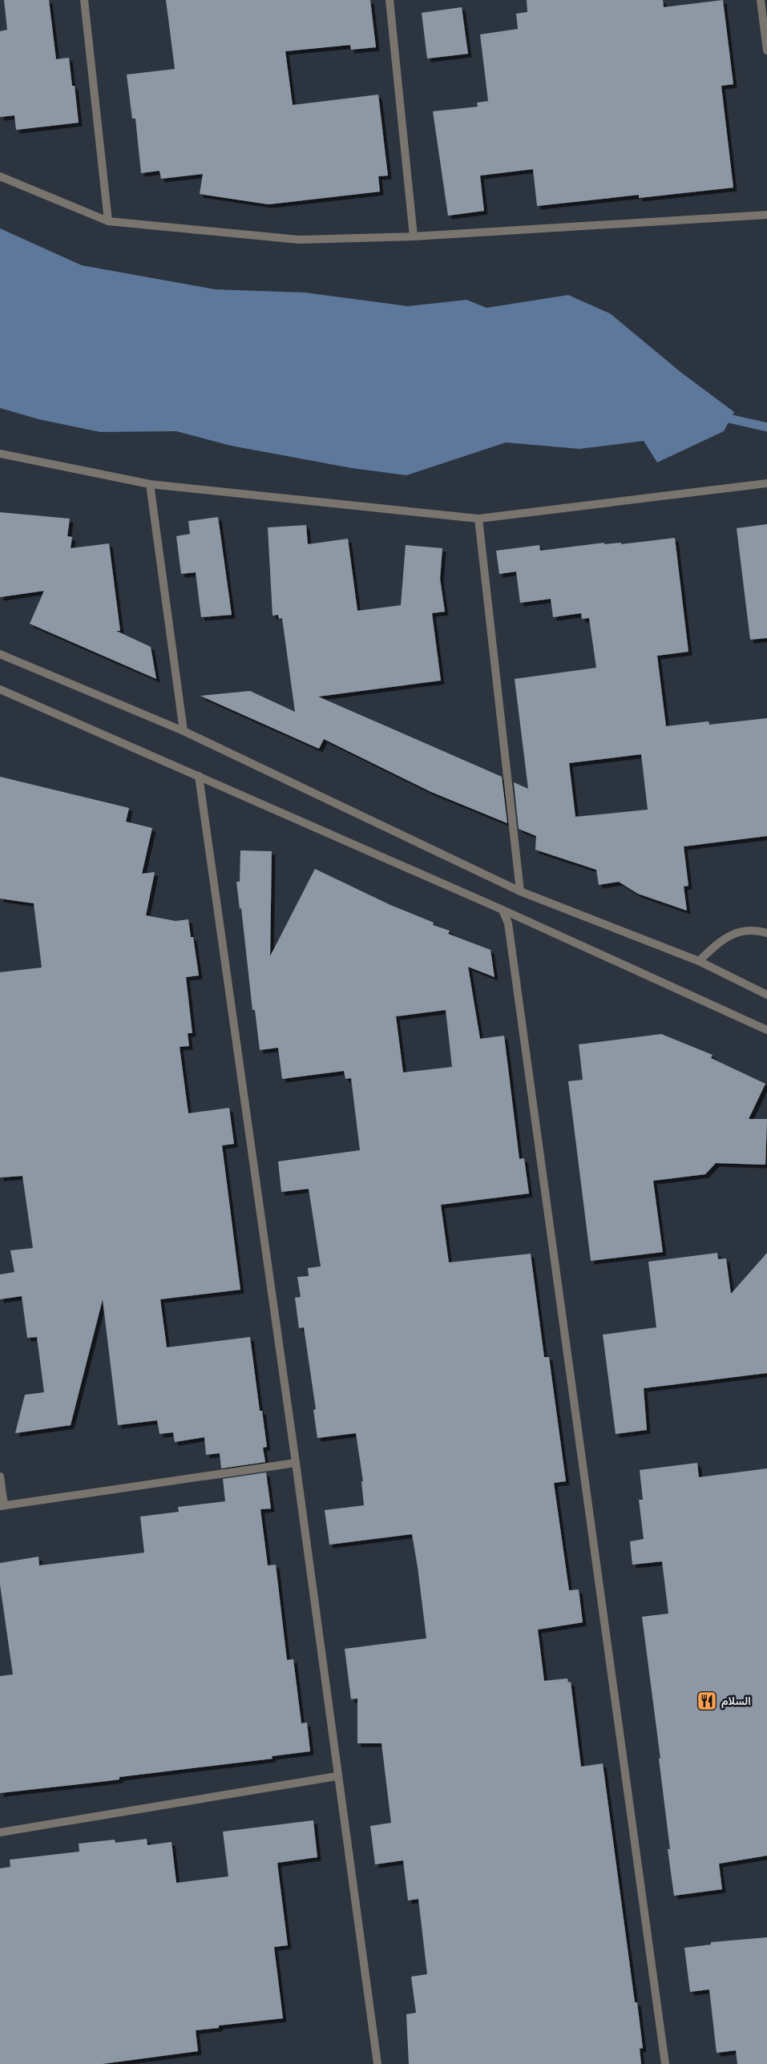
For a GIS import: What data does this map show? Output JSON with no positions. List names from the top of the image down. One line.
{"places":{"restaurant":["السلام"]}}
